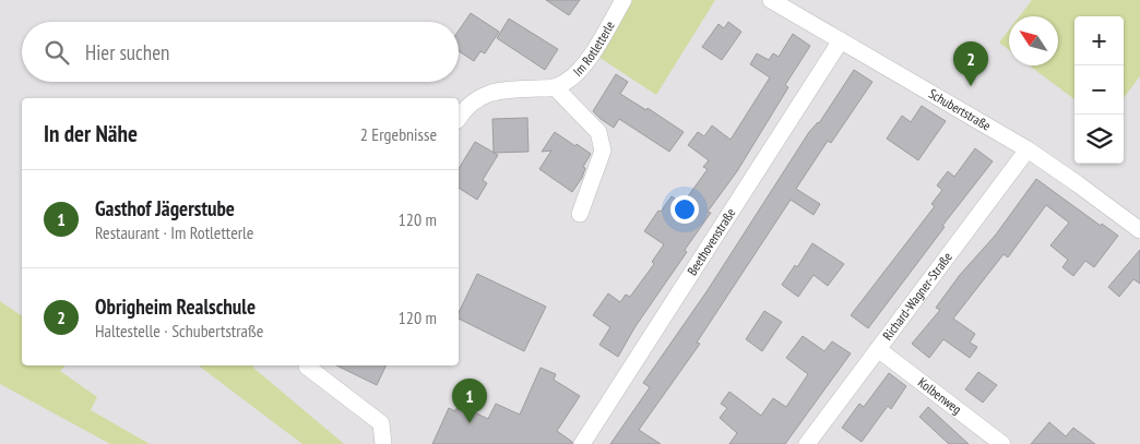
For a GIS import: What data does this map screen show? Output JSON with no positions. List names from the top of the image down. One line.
{"streets":{"street":["Im Rotletterle","Schubertstraße","Beethovenstraße","Richard-Wagner-Straße","Kolbenweg"]},"crossings":[["Schubertstraße","Beethovenstraße"],["Schubertstraße","Richard-Wagner-Straße"],["Richard-Wagner-Straße","Kolbenweg"]],"north":"top left","page":{"map_buttons":["+","−"],"search":"Hier suchen","pins":["2","1"],"heading":["In der Nähe","2 Ergebnisse"],"list":[{"mark":"1","name":"Gasthof Jägerstube","note":"Restaurant · Im Rotletterle","value":"120 m"},{"mark":"2","name":"Obrigheim Realschule","note":"Haltestelle · Schubertstraße","value":"120 m"}]}}
